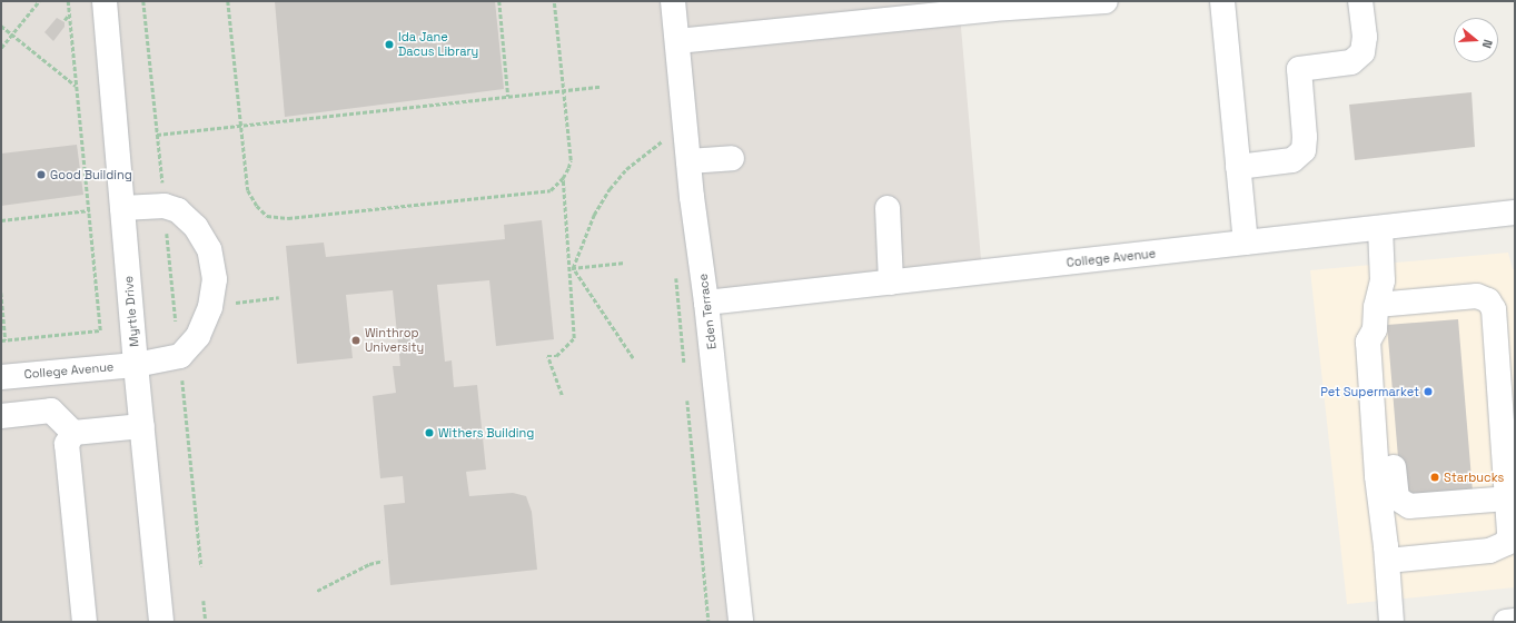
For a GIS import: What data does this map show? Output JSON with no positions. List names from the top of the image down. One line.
{"streets":{"street":["College Avenue","Myrtle Drive","Eden Terrace"]},"crossings":[["College Avenue","Myrtle Drive"],["College Avenue","Eden Terrace"]],"places":["Ida Jane Dacus Library","Good Building","Winthrop University","Pet Supermarket","Withers Building","Starbucks"],"north":"right"}
